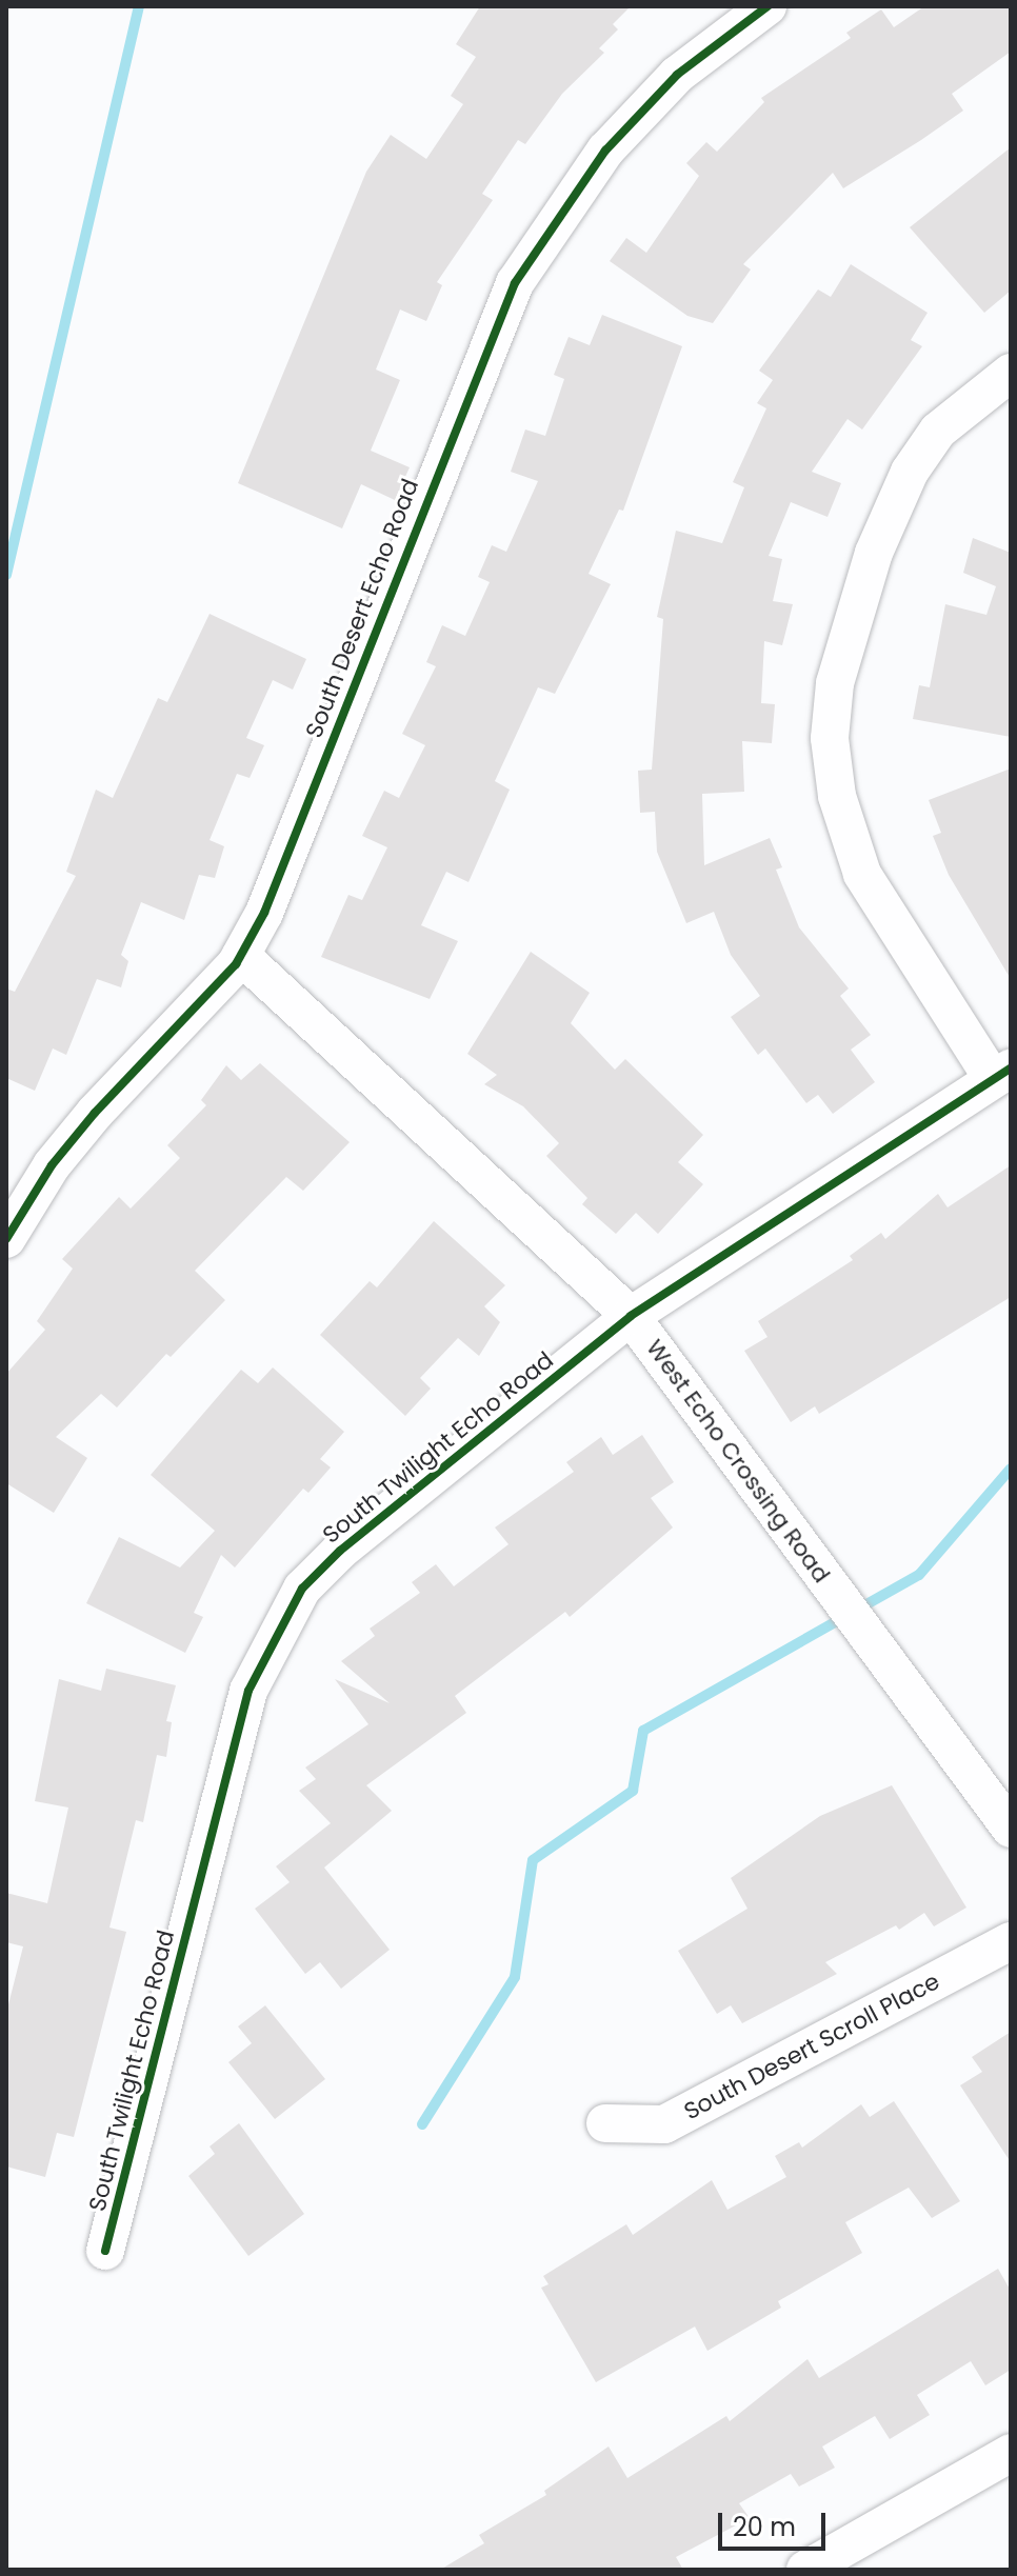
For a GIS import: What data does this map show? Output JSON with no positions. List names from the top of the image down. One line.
{"streets":{"street":["South Desert Echo Road","South Twilight Echo Road","West Echo Crossing Road","South Desert Scroll Place"]},"crossings":[["South Desert Echo Road","West Echo Crossing Road"],["South Twilight Echo Road","West Echo Crossing Road"]],"scale_bar":"20 m"}
